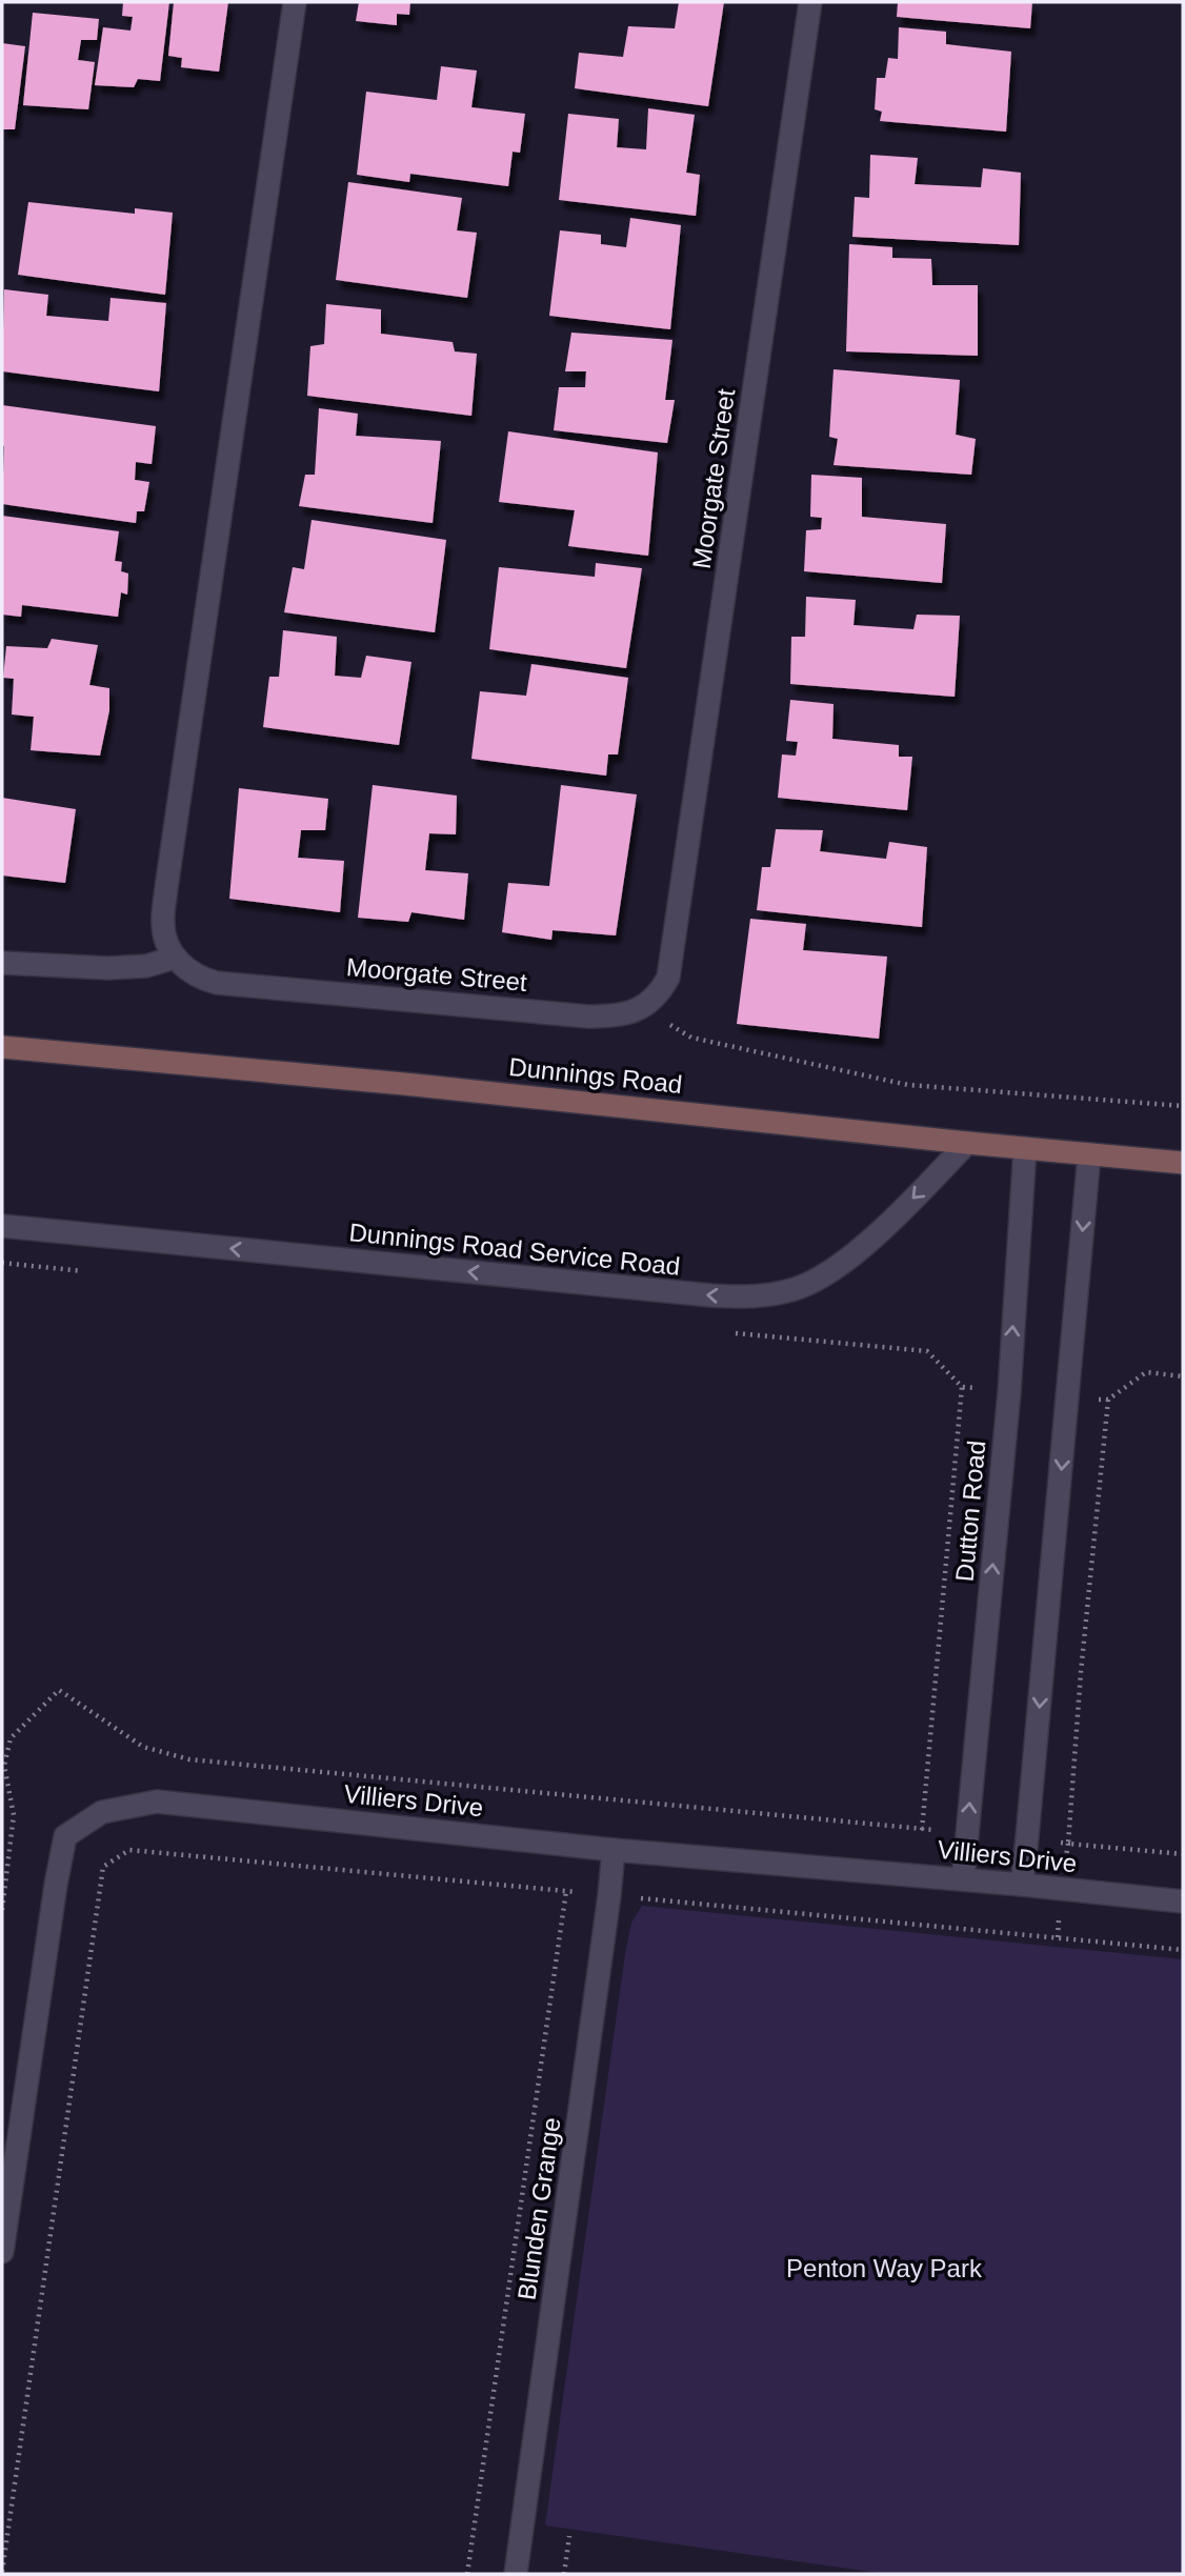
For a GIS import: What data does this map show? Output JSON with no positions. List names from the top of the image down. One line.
{"streets":{"street":["Moorgate Street","Dunnings Road","Dunnings Road Service Road","Dutton Road","Villiers Drive","Blunden Grange"]},"crossings":[["Dunnings Road","Dunnings Road Service Road"],["Dunnings Road","Dutton Road"],["Dutton Road","Villiers Drive"],["Villiers Drive","Blunden Grange"]],"one_way":["Dunnings Road Service Road"],"parks":["Penton Way Park"]}
